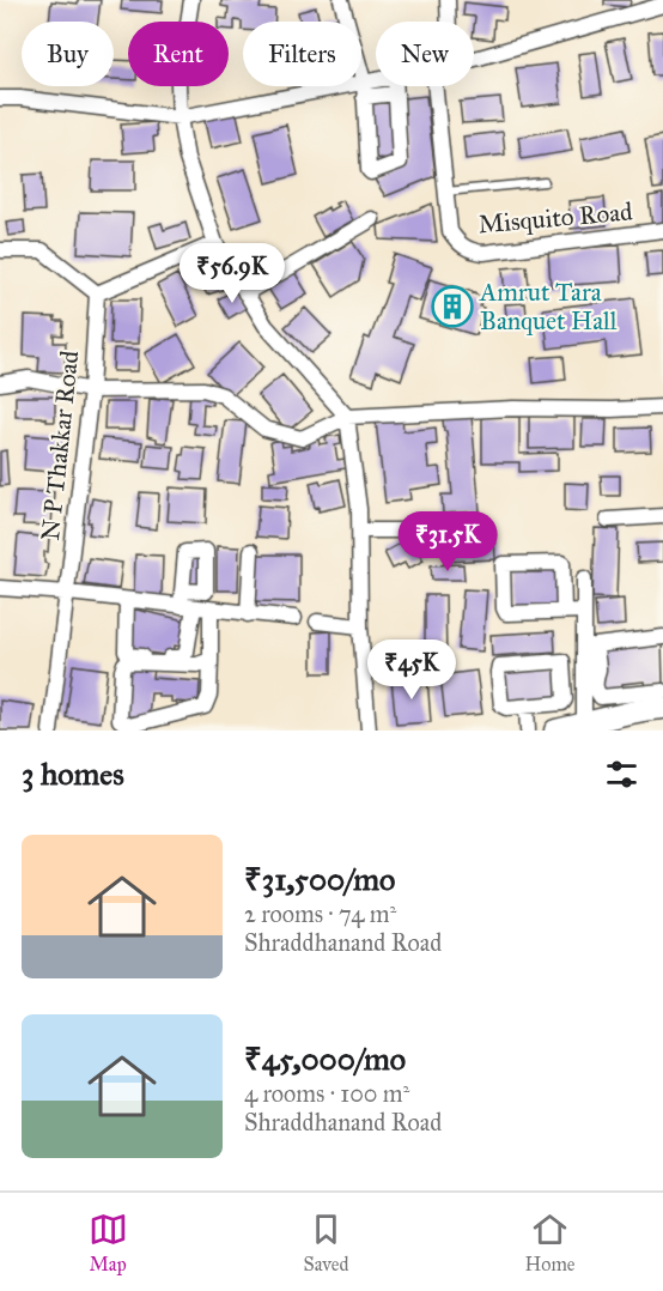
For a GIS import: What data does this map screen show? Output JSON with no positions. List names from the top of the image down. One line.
{"streets":{"street":["Misquito Road","N P Thakkar Road"]},"places":{"building":["Amrut Tara Banquet Hall"]},"page":{"chip":["Buy","Rent","Filters","New"],"price":["₹56.9K","₹31.5K","₹45K"],"heading":"3 homes","list":[{"name":"₹31,500/mo","note":"2 rooms · 74 m² · Shraddhanand Road"},{"name":"₹45,000/mo","note":"4 rooms · 100 m² · Shraddhanand Road"}],"tabs":["Map","Saved","Home"]}}
